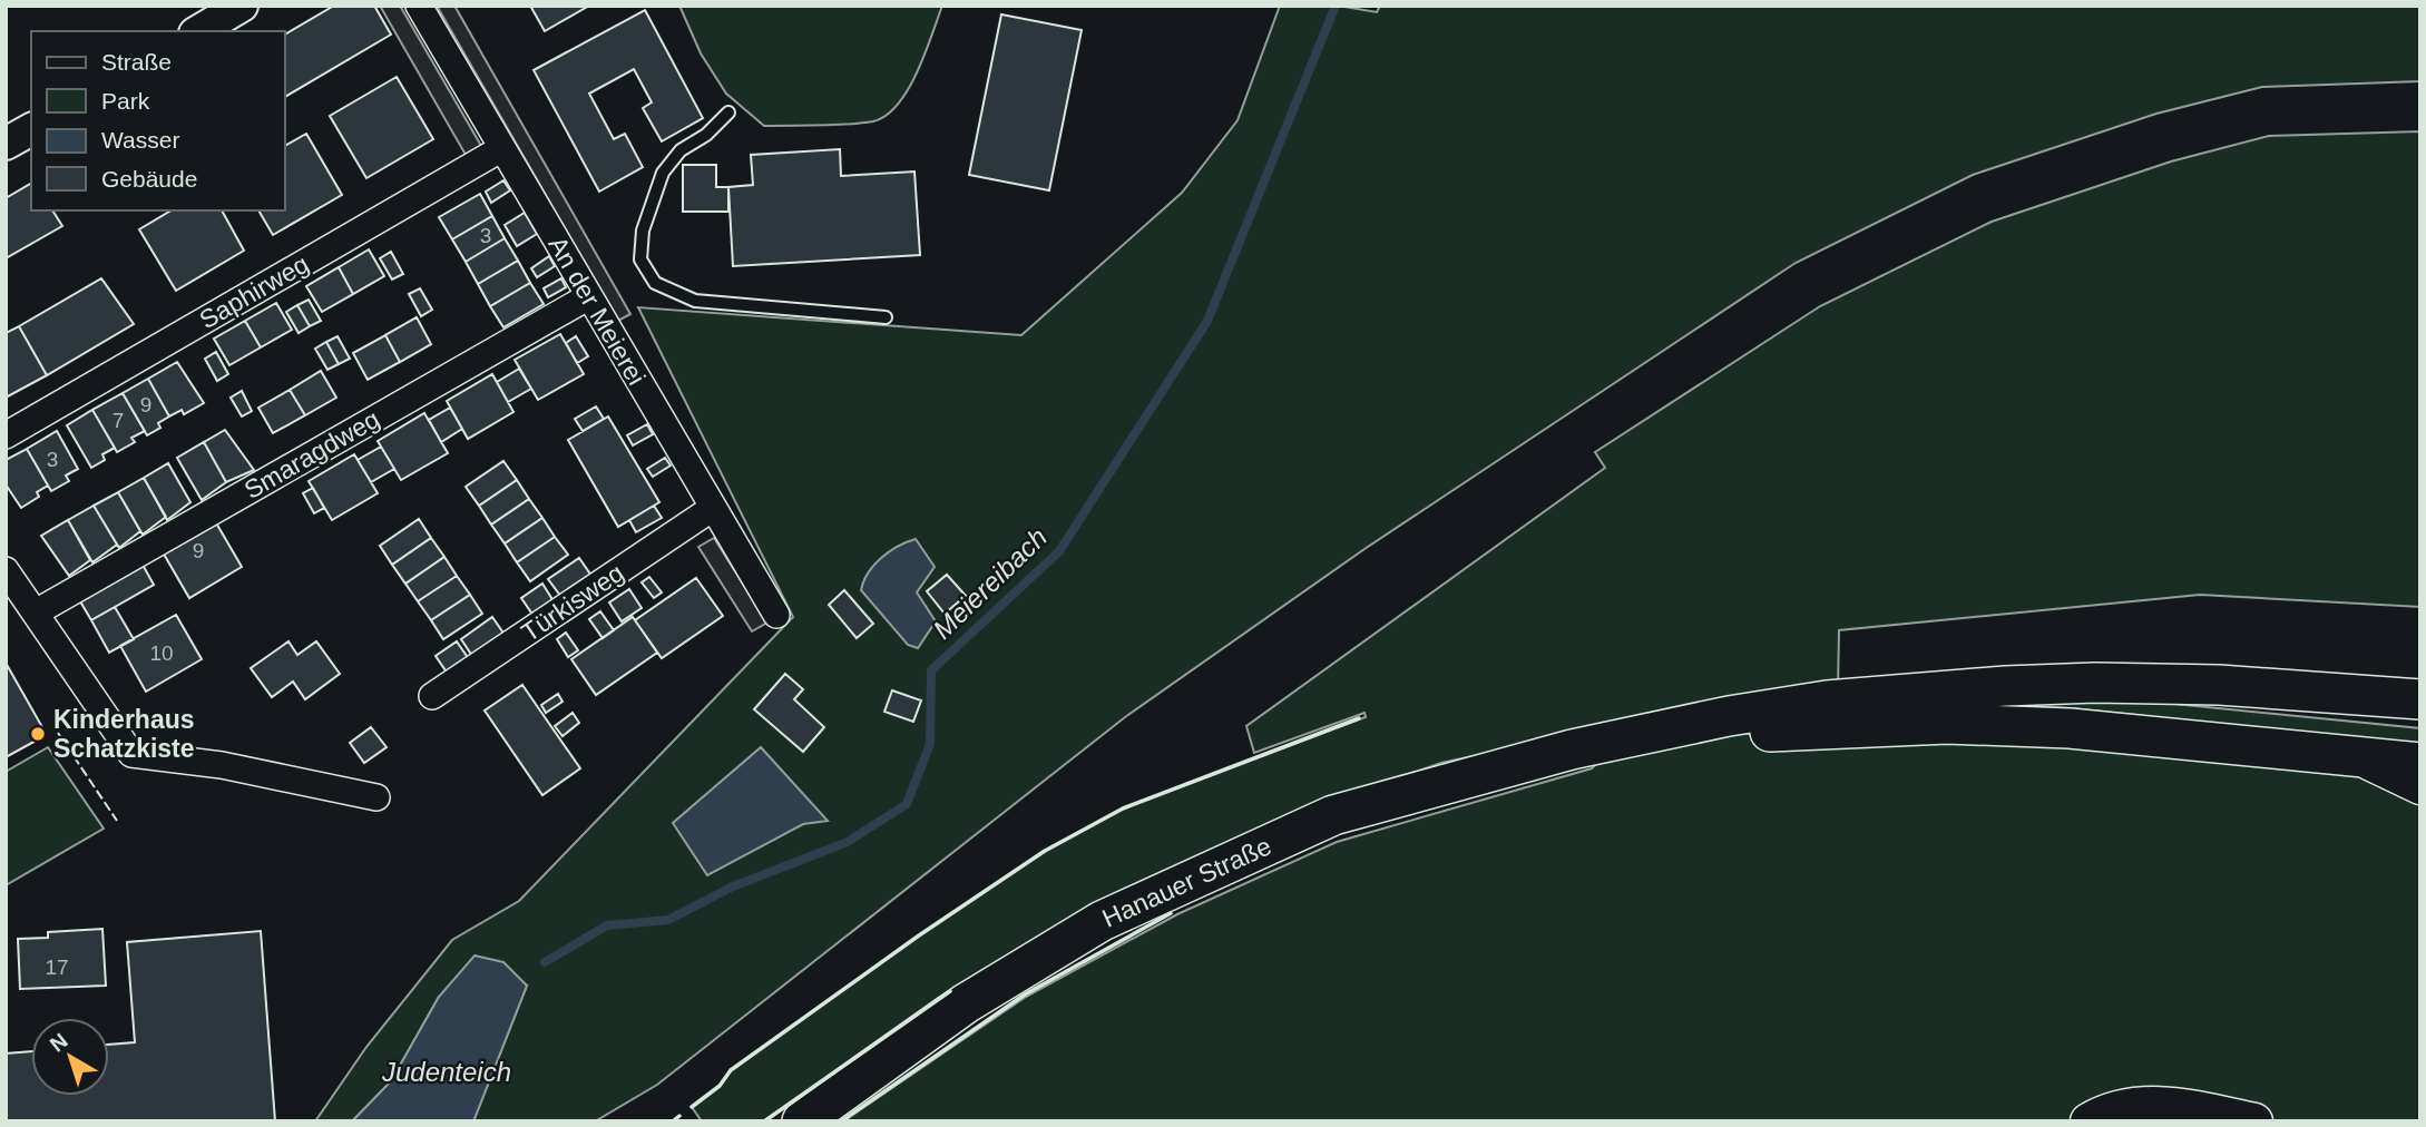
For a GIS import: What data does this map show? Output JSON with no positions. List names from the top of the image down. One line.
{"streets":{"main road":["Hanauer Straße"],"street":["Saphirweg","An der Meierei","Smaragdweg","Türkisweg"]},"crossings":[["Saphirweg","An der Meierei"],["An der Meierei","Smaragdweg"],["An der Meierei","Türkisweg"]],"water":["Meiereibach","Judenteich"],"places":["Kinderhaus Schatzkiste"],"house_numbers":["3","9","7","3","9","10","17"],"legend":["Straße","Park","Wasser","Gebäude"],"north":"top left"}
